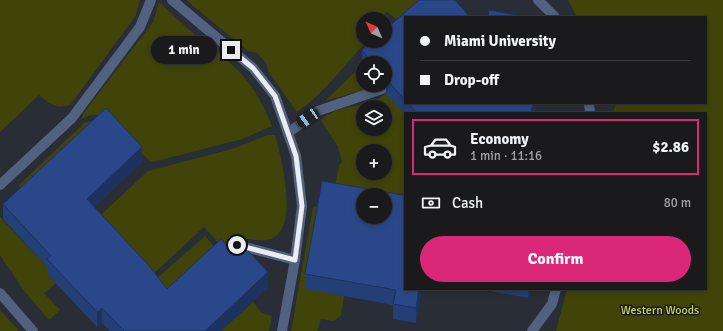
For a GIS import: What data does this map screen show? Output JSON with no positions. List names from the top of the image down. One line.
{"parks":["Western Woods"],"north":"top left","page":{"map_buttons":["+","−"],"banner":["Miami University","Drop-off"],"bubble":"1 min","list":[{"name":"Economy","note":"1 min · 11:16","value":"$2.86"}],"pay":["Cash","80 m"],"buttons":"Confirm"}}
